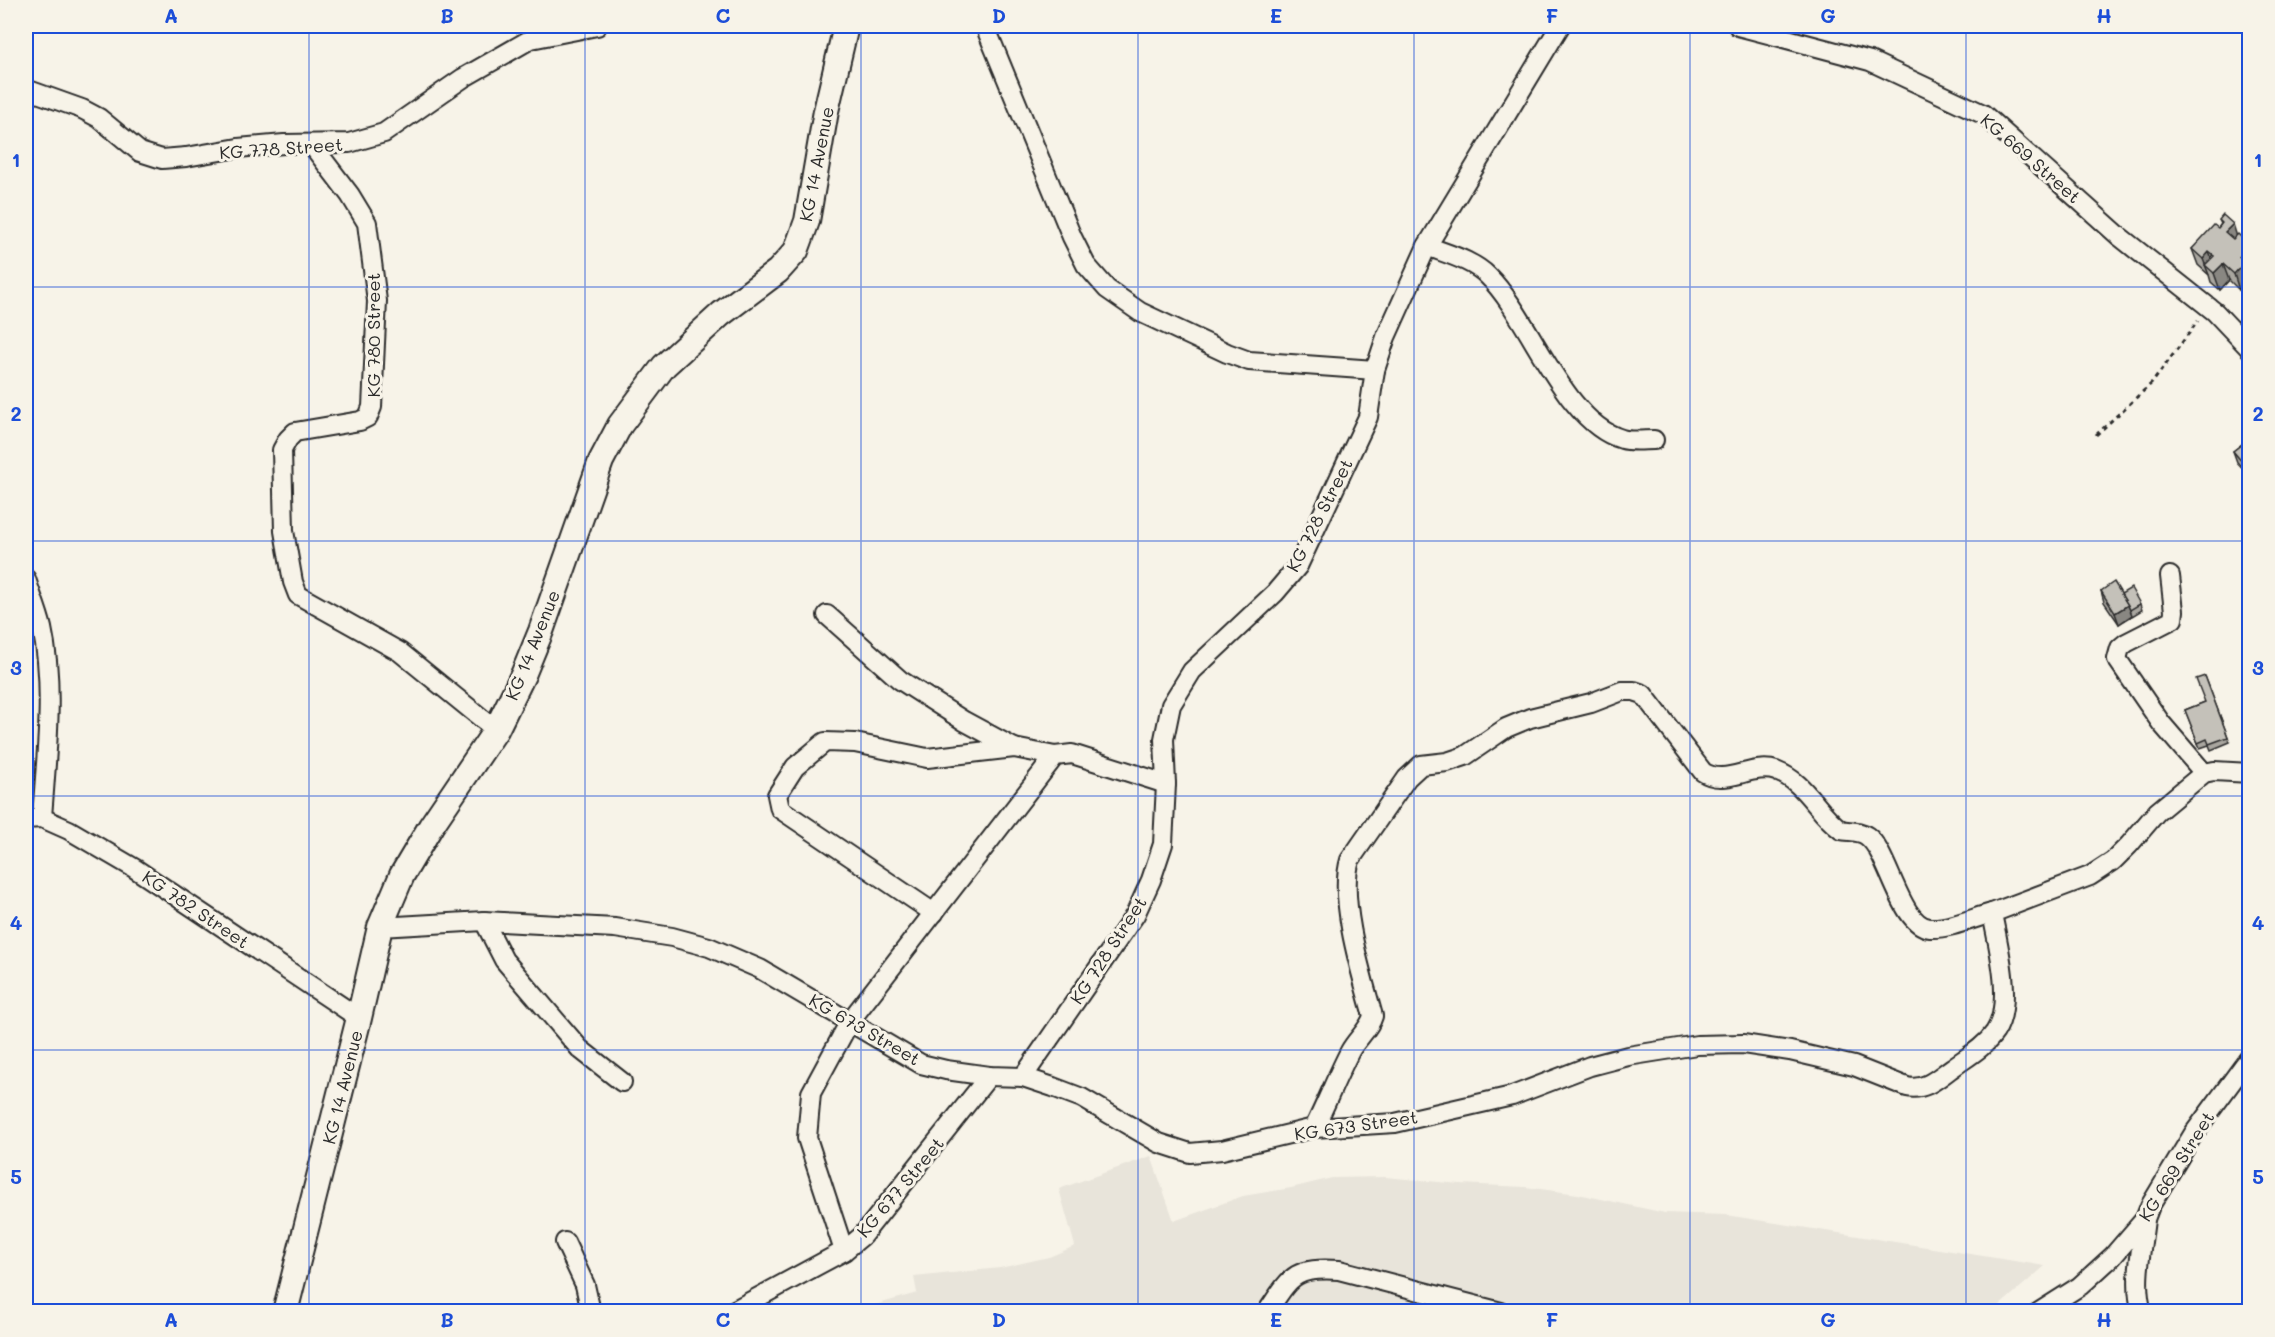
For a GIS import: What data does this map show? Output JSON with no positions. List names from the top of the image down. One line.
{"streets":{"main road":["KG 14 Avenue"],"street":["KG 778 Street","KG 669 Street","KG 780 Street","KG 728 Street","KG 782 Street","KG 673 Street","KG 677 Street"]},"crossings":[["KG 778 Street","KG 780 Street"],["KG 14 Avenue","KG 780 Street"],["KG 14 Avenue","KG 782 Street"],["KG 14 Avenue","KG 673 Street"],["KG 728 Street","KG 673 Street"],["KG 673 Street","KG 677 Street"]],"grid":{"columns":["A","B","C","D","E","F","G","H"],"rows":["1","2","3","4","5"]}}
